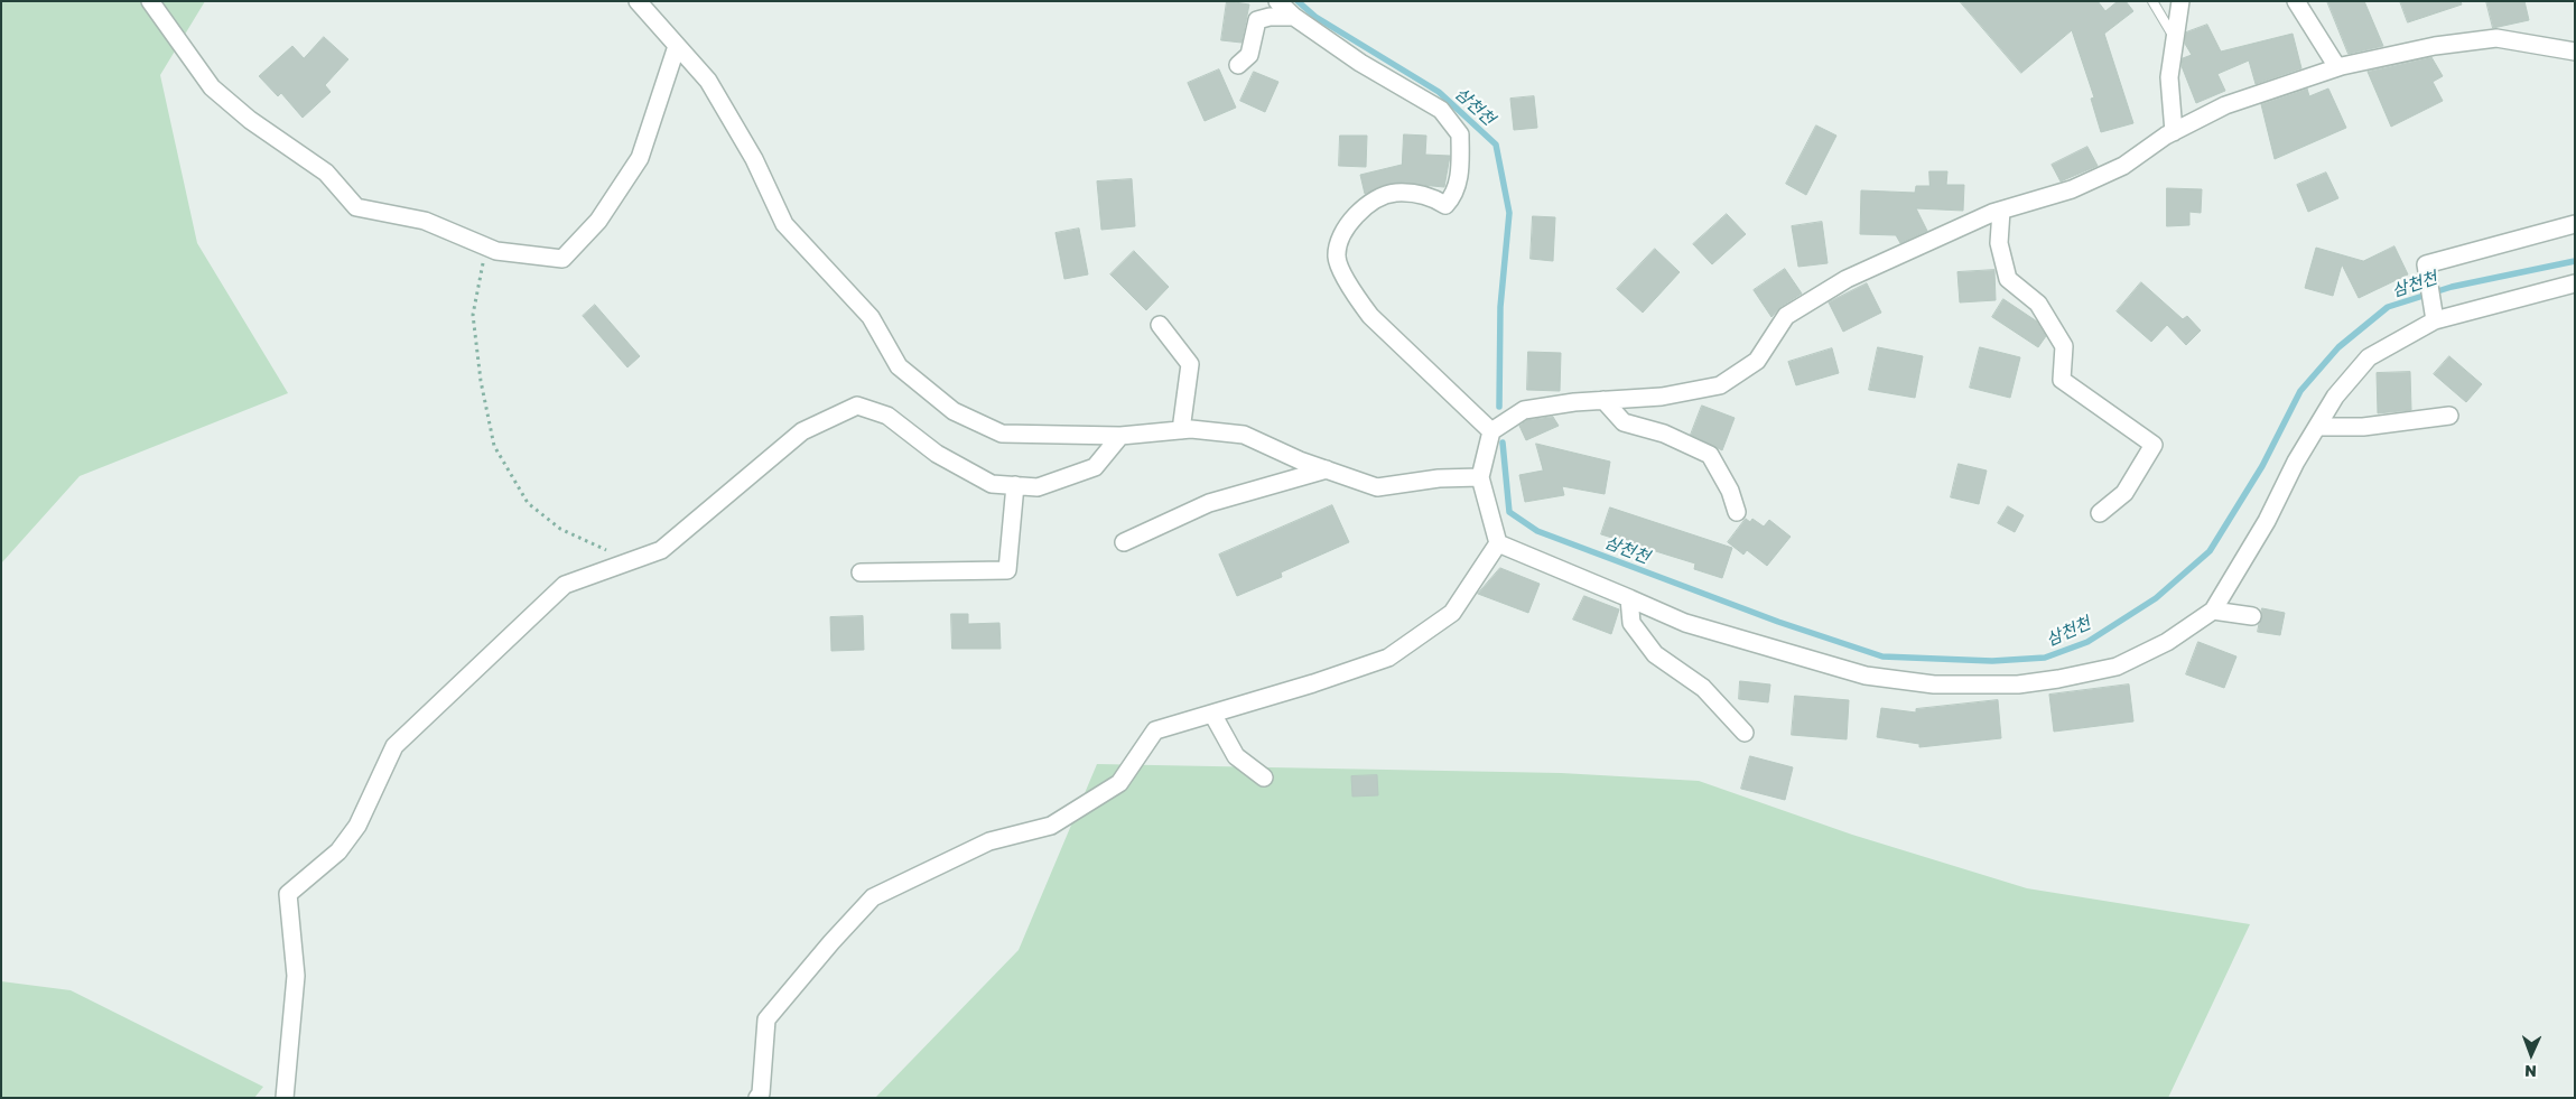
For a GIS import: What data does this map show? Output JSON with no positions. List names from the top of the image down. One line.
{"water":["삼천천"],"north":"bottom"}
